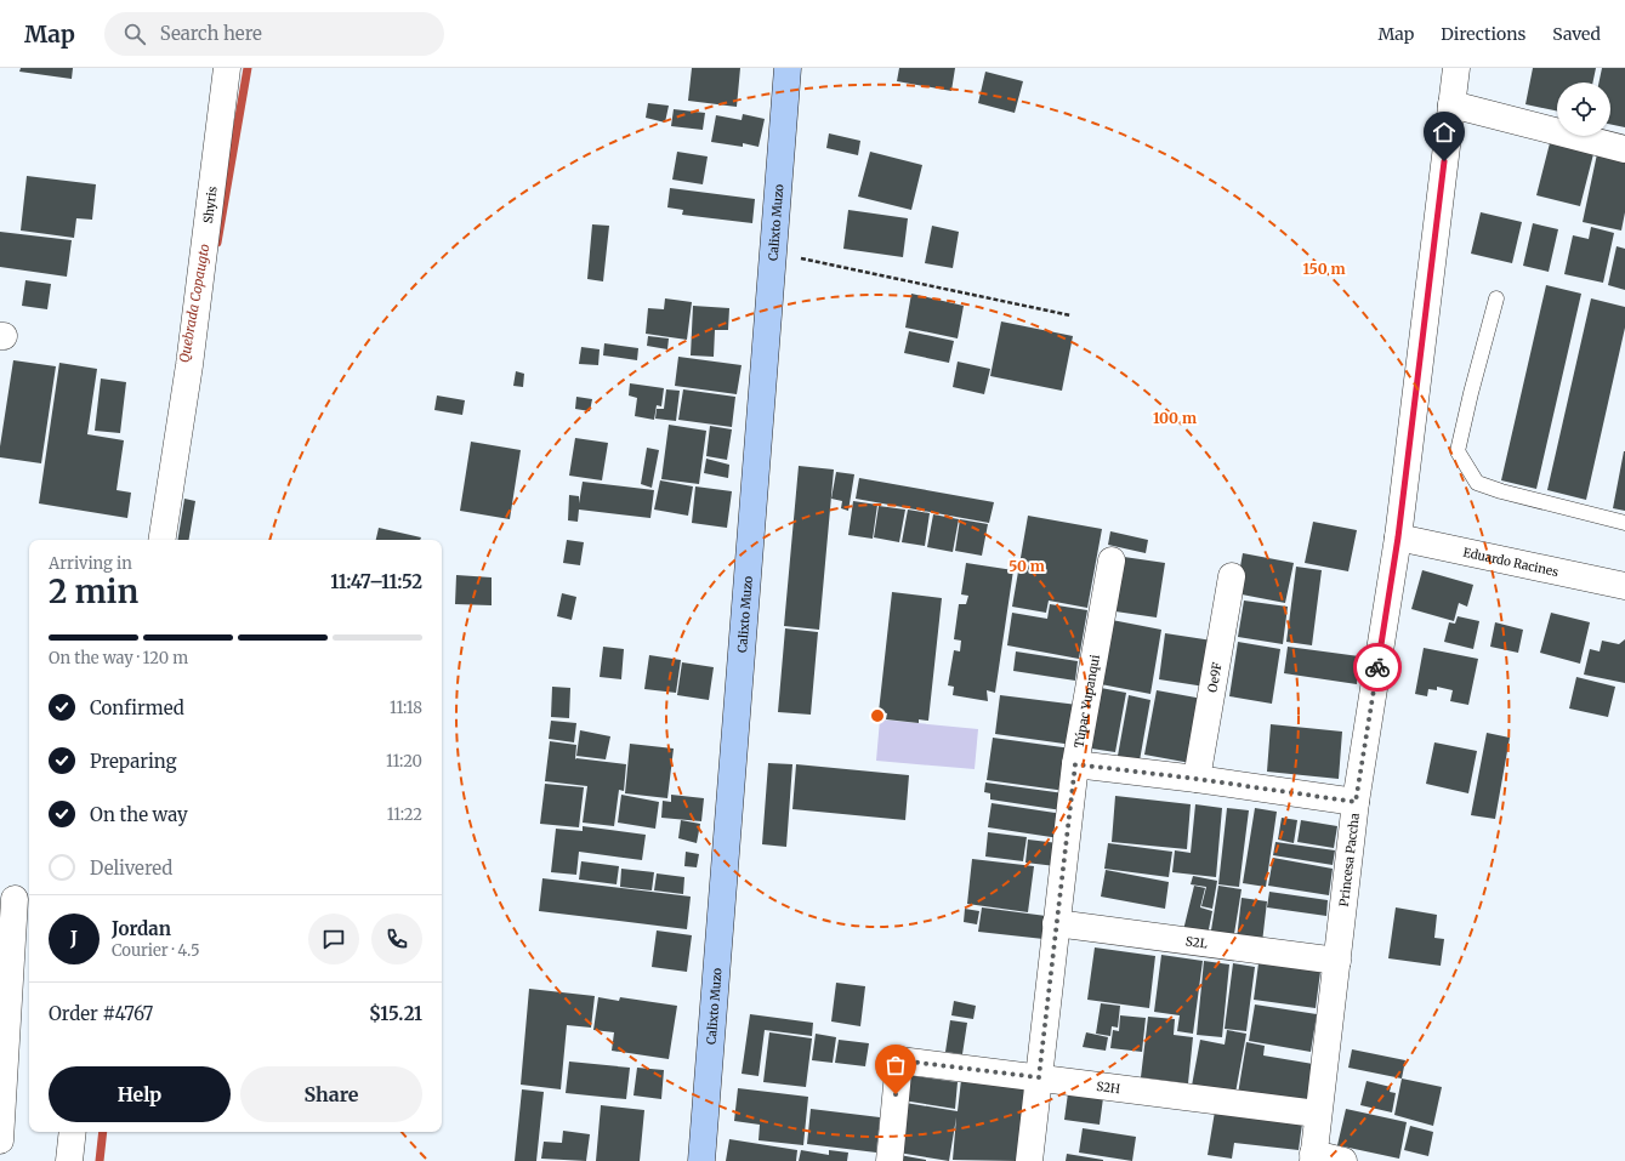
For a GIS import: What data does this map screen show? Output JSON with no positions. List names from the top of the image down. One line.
{"streets":{"street":["Shyris","Calixto Muzo","Eduardo Racines","Oe9F","Túpac Yupanqui","Princesa Paccha","S2L","S2H"]},"crossings":[["Eduardo Racines","Princesa Paccha"],["Túpac Yupanqui","S2L"],["Túpac Yupanqui","S2H"],["Princesa Paccha","S2L"],["Princesa Paccha","S2H"]],"water":["Quebrada Copaugto"],"page":{"header":"Map","search":"Search here","nav":["Map","Directions","Saved"],"heading":["2 min","Arriving in","11:47–11:52"],"panel":["Jordan","Courier · 4.5","Order #4767","$15.21"],"bar":"On the way · 120 m","list":[["Confirmed","11:18"],["Preparing","11:20"],["On the way","11:22"],"Delivered"],"round":"J","buttons":["Help","Share"]},"rings":["150 m","100 m","50 m"]}
